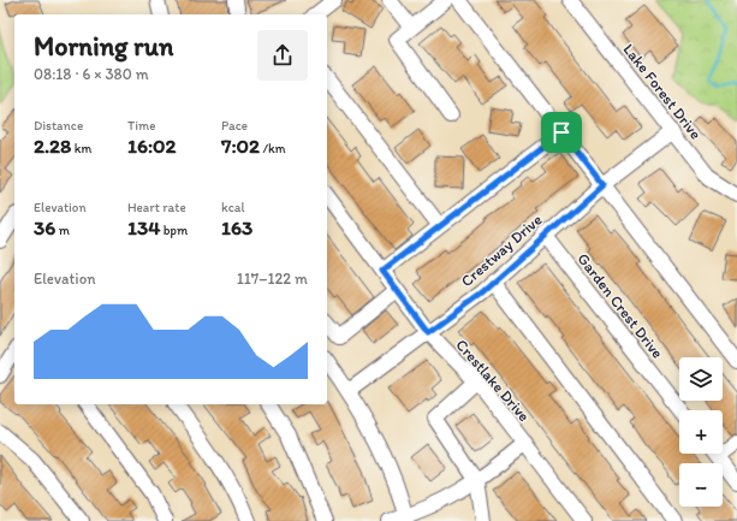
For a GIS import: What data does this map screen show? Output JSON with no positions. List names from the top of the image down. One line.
{"streets":{"street":["Lake Forest Drive","Crestway Drive","Garden Crest Drive","Crestlake Drive"]},"crossings":[["Lake Forest Drive","Crestway Drive"],["Crestway Drive","Garden Crest Drive"],["Crestway Drive","Crestlake Drive"]],"page":{"heading":["Morning run","08:18 · 6 × 380 m"],"stats":[["Distance","2.28 km"],["Time","16:02"],["Pace","7:02 /km"],["Elevation","36 m"],["Heart rate","134 bpm"],["kcal","163"]],"chart":["Elevation","117–122 m"],"map_buttons":["+","−"]}}
